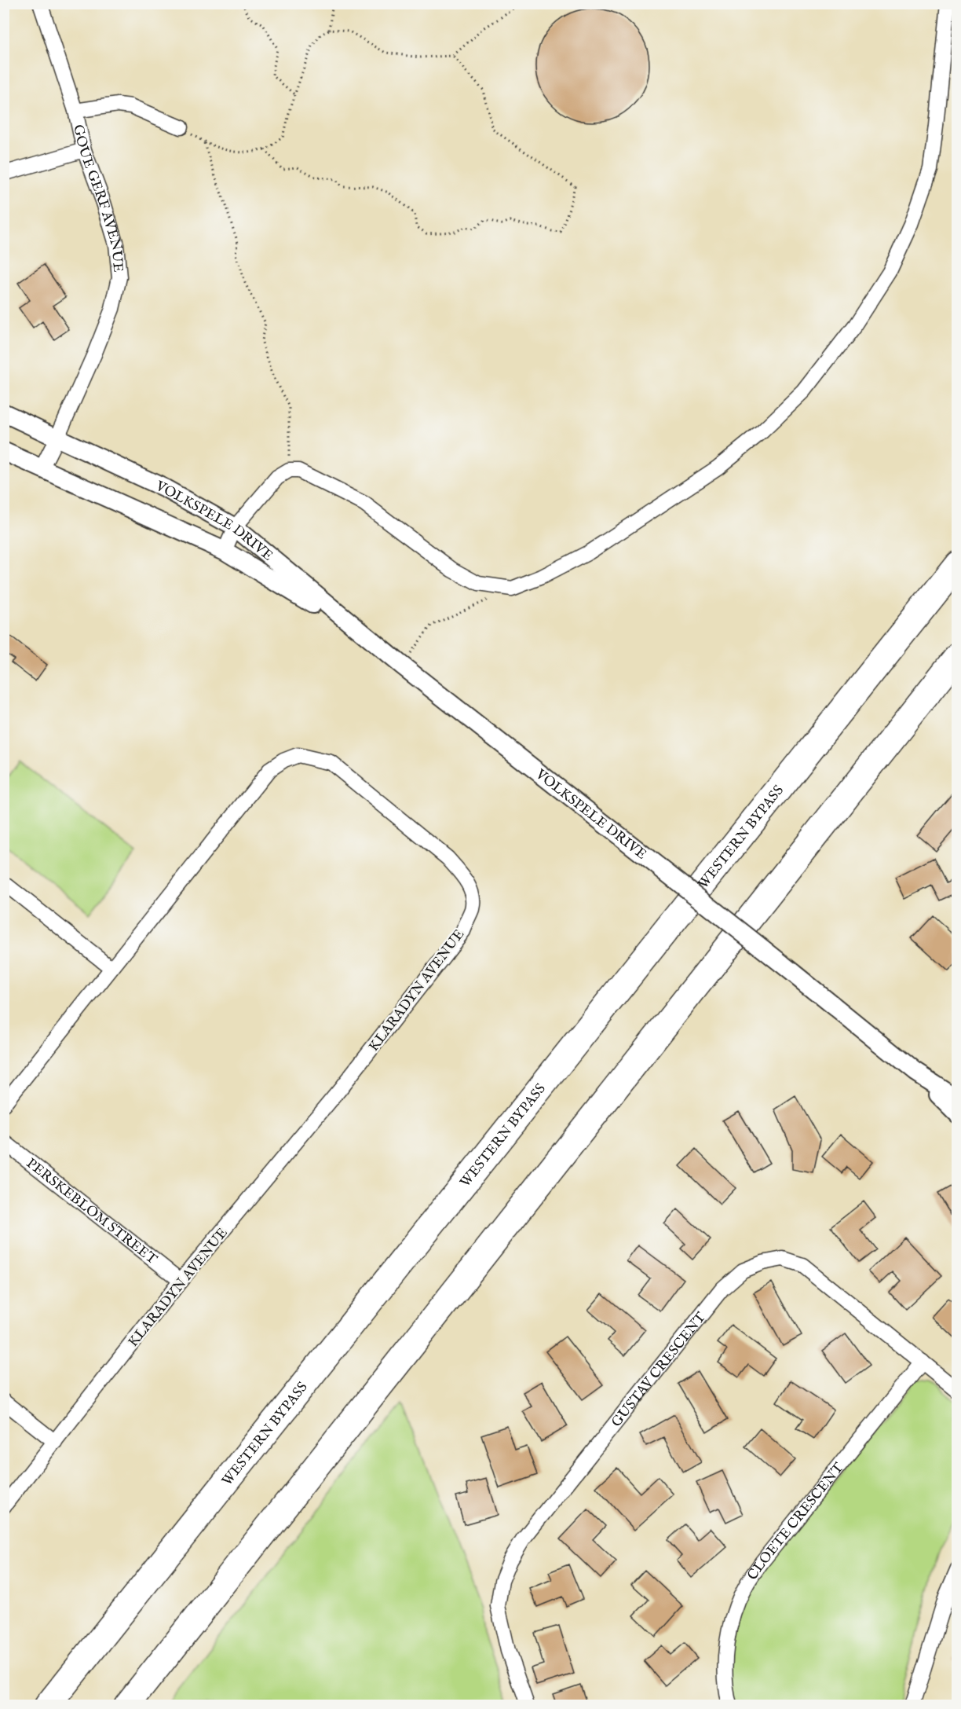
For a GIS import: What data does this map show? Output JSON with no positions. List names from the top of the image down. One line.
{"streets":{"highway":["WESTERN BYPASS"],"street":["GOUE GERF AVENUE","VOLKSPELE DRIVE","KLARADYN AVENUE","PERSKEBLOM STREET","GUSTAV CRESCENT","CLOETE CRESCENT"]},"crossings":[["GOUE GERF AVENUE","VOLKSPELE DRIVE"],["KLARADYN AVENUE","PERSKEBLOM STREET"],["GUSTAV CRESCENT","CLOETE CRESCENT"]]}
